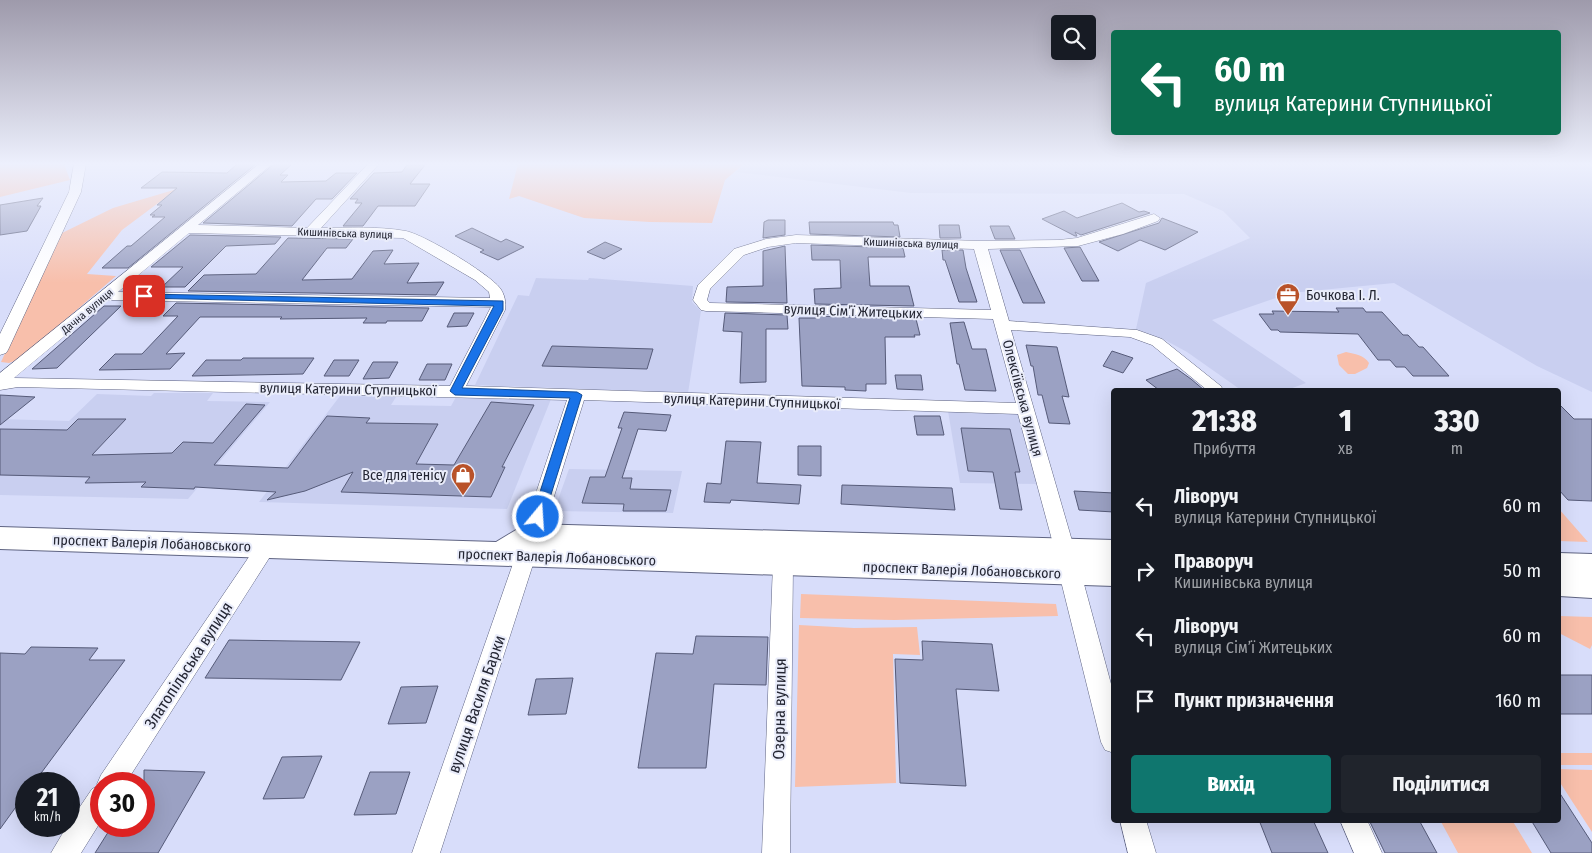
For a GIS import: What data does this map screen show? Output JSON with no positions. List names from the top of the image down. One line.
{"streets":{"main road":["проспект Валерія Лобановського"],"street":["Кишинівська вулиця","Дачна вулиця","вулиця Сімʼї Житецьких","вулиця Катерини Ступницької","Олексіївська вулиця","Златопільська вулиця","вулиця Василя Барки","Озерна вулиця"]},"crossings":[["Кишинівська вулиця","Дачна вулиця"],["Кишинівська вулиця","вулиця Сімʼї Житецьких"],["Кишинівська вулиця","Олексіївська вулиця"],["вулиця Сімʼї Житецьких","Олексіївська вулиця"],["вулиця Катерини Ступницької","Олексіївська вулиця"],["вулиця Катерини Ступницької","вулиця Василя Барки"],["Олексіївська вулиця","проспект Валерія Лобановського"],["проспект Валерія Лобановського","Златопільська вулиця"],["проспект Валерія Лобановського","вулиця Василя Барки"],["проспект Валерія Лобановського","Озерна вулиця"]],"places":{"office":["Бочкова І. Л."],"shop":["Все для тенісу"]},"page":{"turn":["60 m","вулиця Катерини Ступницької"],"eta":["21:38","Прибуття","1","хв","330","m"],"list":[{"name":"Ліворуч","note":"вулиця Катерини Ступницької","value":"60 m"},{"name":"Праворуч","note":"Кишинівська вулиця","value":"50 m"},{"name":"Ліворуч","note":"вулиця Сімʼї Житецьких","value":"60 m"},{"name":"Пункт призначення","value":"160 m"}],"buttons":["Вихід","Поділитися"],"speed":"21 km/h","limit":"30"}}
